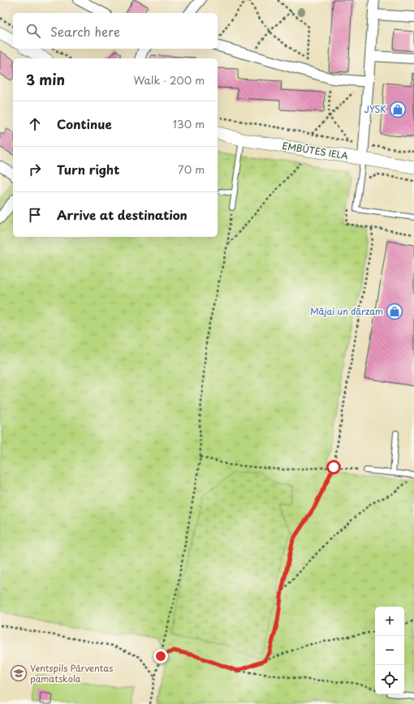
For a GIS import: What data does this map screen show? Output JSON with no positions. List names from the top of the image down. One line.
{"streets":{"street":["EMBŪTES IELA"]},"places":{"shop":["JYSK","Mājai un dārzam"],"school or university":["Ventspils Pārventas pamatskola"]},"page":{"search":"Search here","heading":["3 min","Walk · 200 m"],"list":[["Continue","130 m"],["Turn right","70 m"],"Arrive at destination"],"map_buttons":["+","−"]}}
